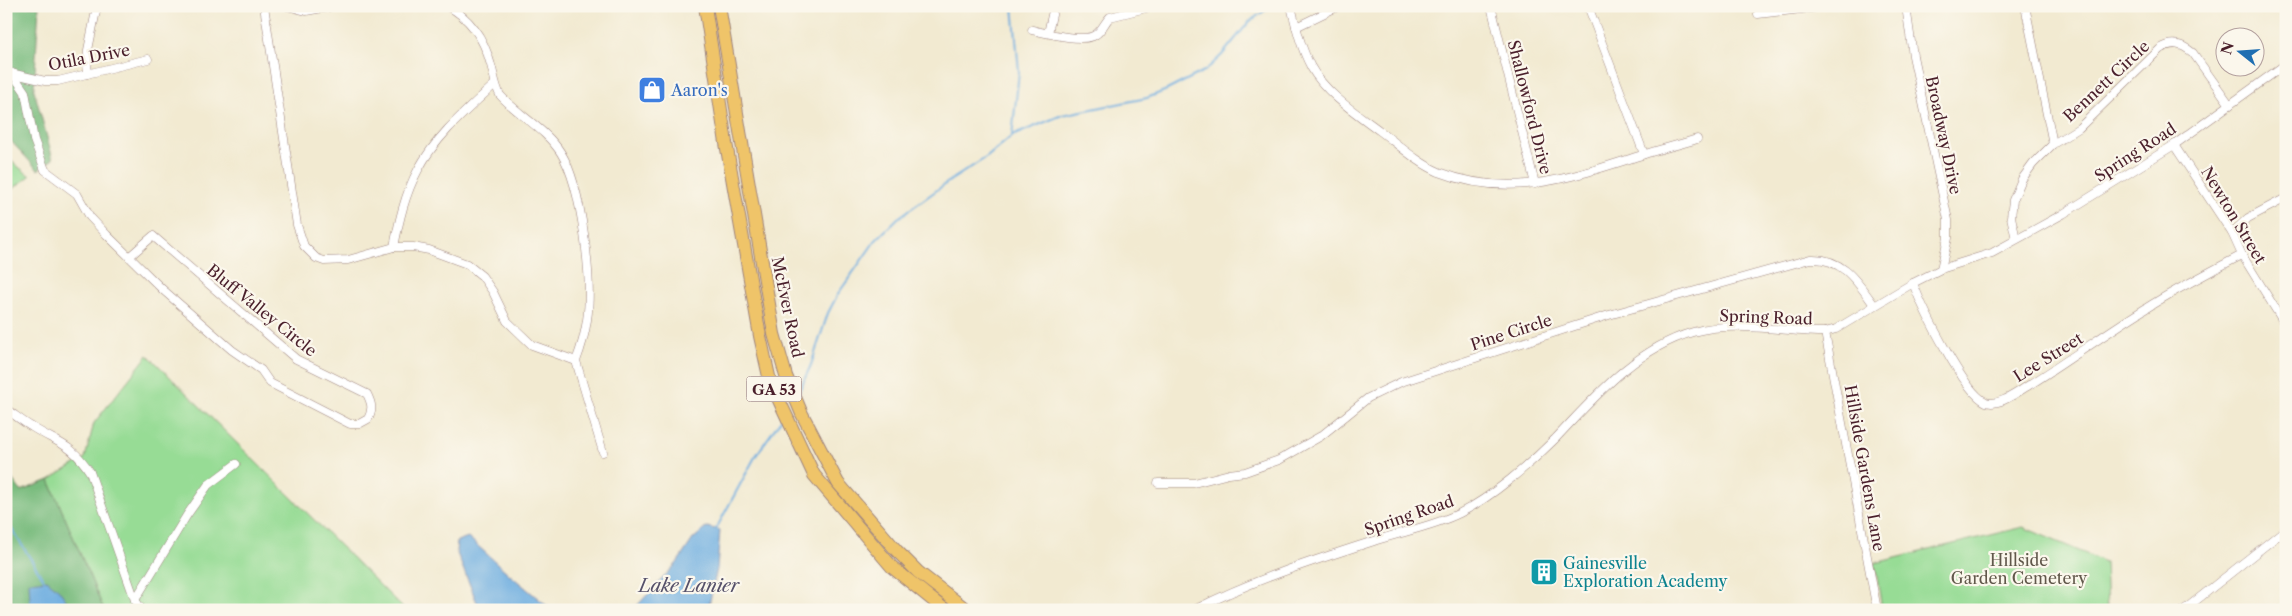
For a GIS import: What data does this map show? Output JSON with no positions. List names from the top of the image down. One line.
{"streets":{"main road":["McEver Road","GA 53"],"street":["Otila Drive","Bennett Circle","Shallowford Drive","Broadway Drive","Spring Road","Newton Street","Bluff Valley Circle","Pine Circle","Lee Street","Hillside Gardens Lane"]},"crossings":[["Otila Drive","Bluff Valley Circle"],["Bennett Circle","Spring Road"],["Broadway Drive","Spring Road"],["Spring Road","Newton Street"],["Spring Road","Pine Circle"],["Spring Road","Lee Street"],["Spring Road","Hillside Gardens Lane"],["Newton Street","Lee Street"]],"water":["Lake Lanier"],"parks":["Hillside Garden Cemetery"],"places":{"shop":["Aaron's"],"building":["Gainesville Exploration Academy"]},"north":"left"}
